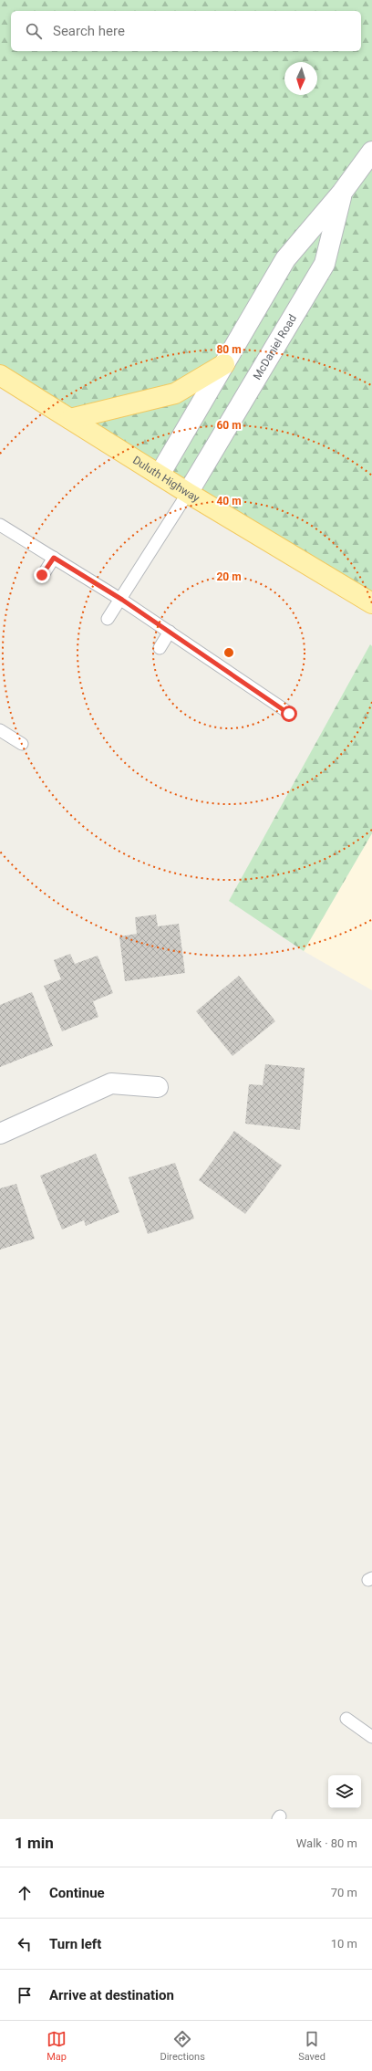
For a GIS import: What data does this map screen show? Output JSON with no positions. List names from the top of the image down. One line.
{"streets":{"main road":["Duluth Highway"],"street":["McDaniel Road"]},"crossings":[["McDaniel Road","Duluth Highway"]],"north":"bottom","page":{"search":"Search here","heading":["1 min","Walk · 80 m"],"list":[["Continue","70 m"],["Turn left","10 m"],"Arrive at destination"],"nav":["Map","Directions","Saved"]},"rings":["80 m","60 m","40 m","20 m"]}
